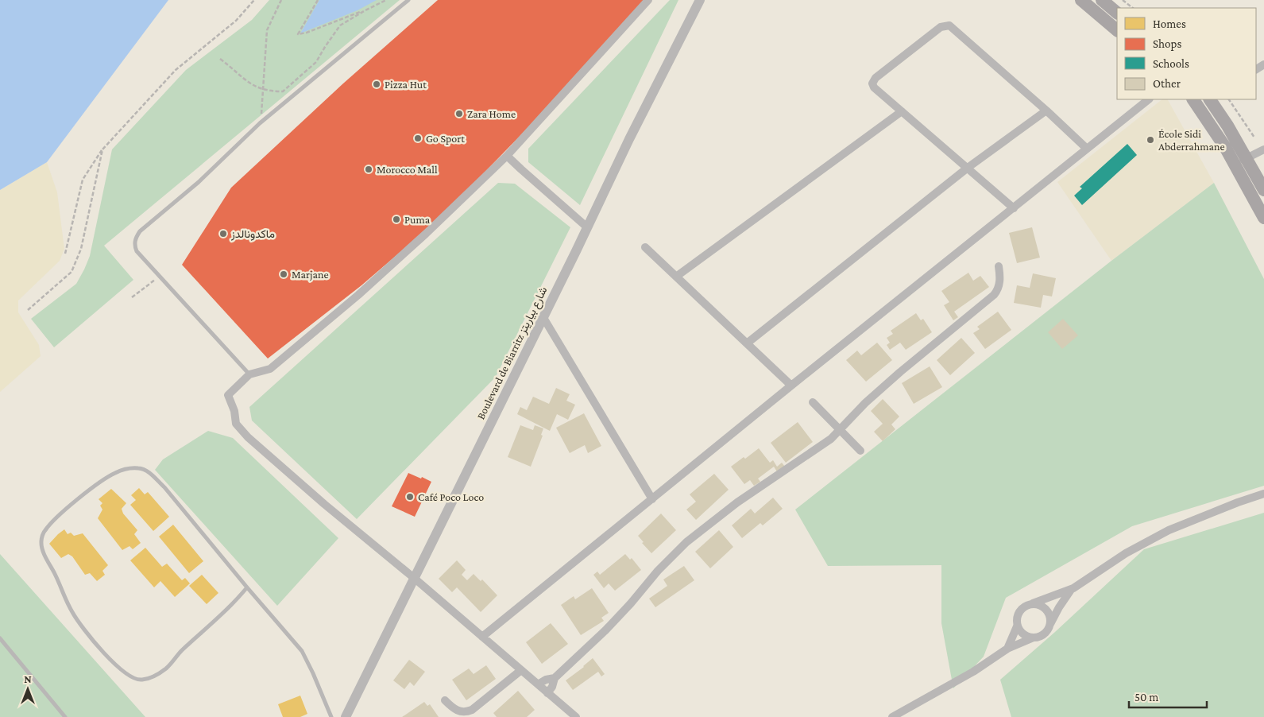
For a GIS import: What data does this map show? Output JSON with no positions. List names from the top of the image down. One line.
{"streets":{"street":["Boulevard de Biarritz شارع بياريتز"]},"places":["Pizza Hut","Zara Home","Go Sport","École Sidi Abderrahmane","Morocco Mall","Puma","ماكدونالدز","Marjane","Café Poco Loco"],"legend":["Homes","Shops","Schools","Other"],"scale_bar":"50 m","north":"top"}
